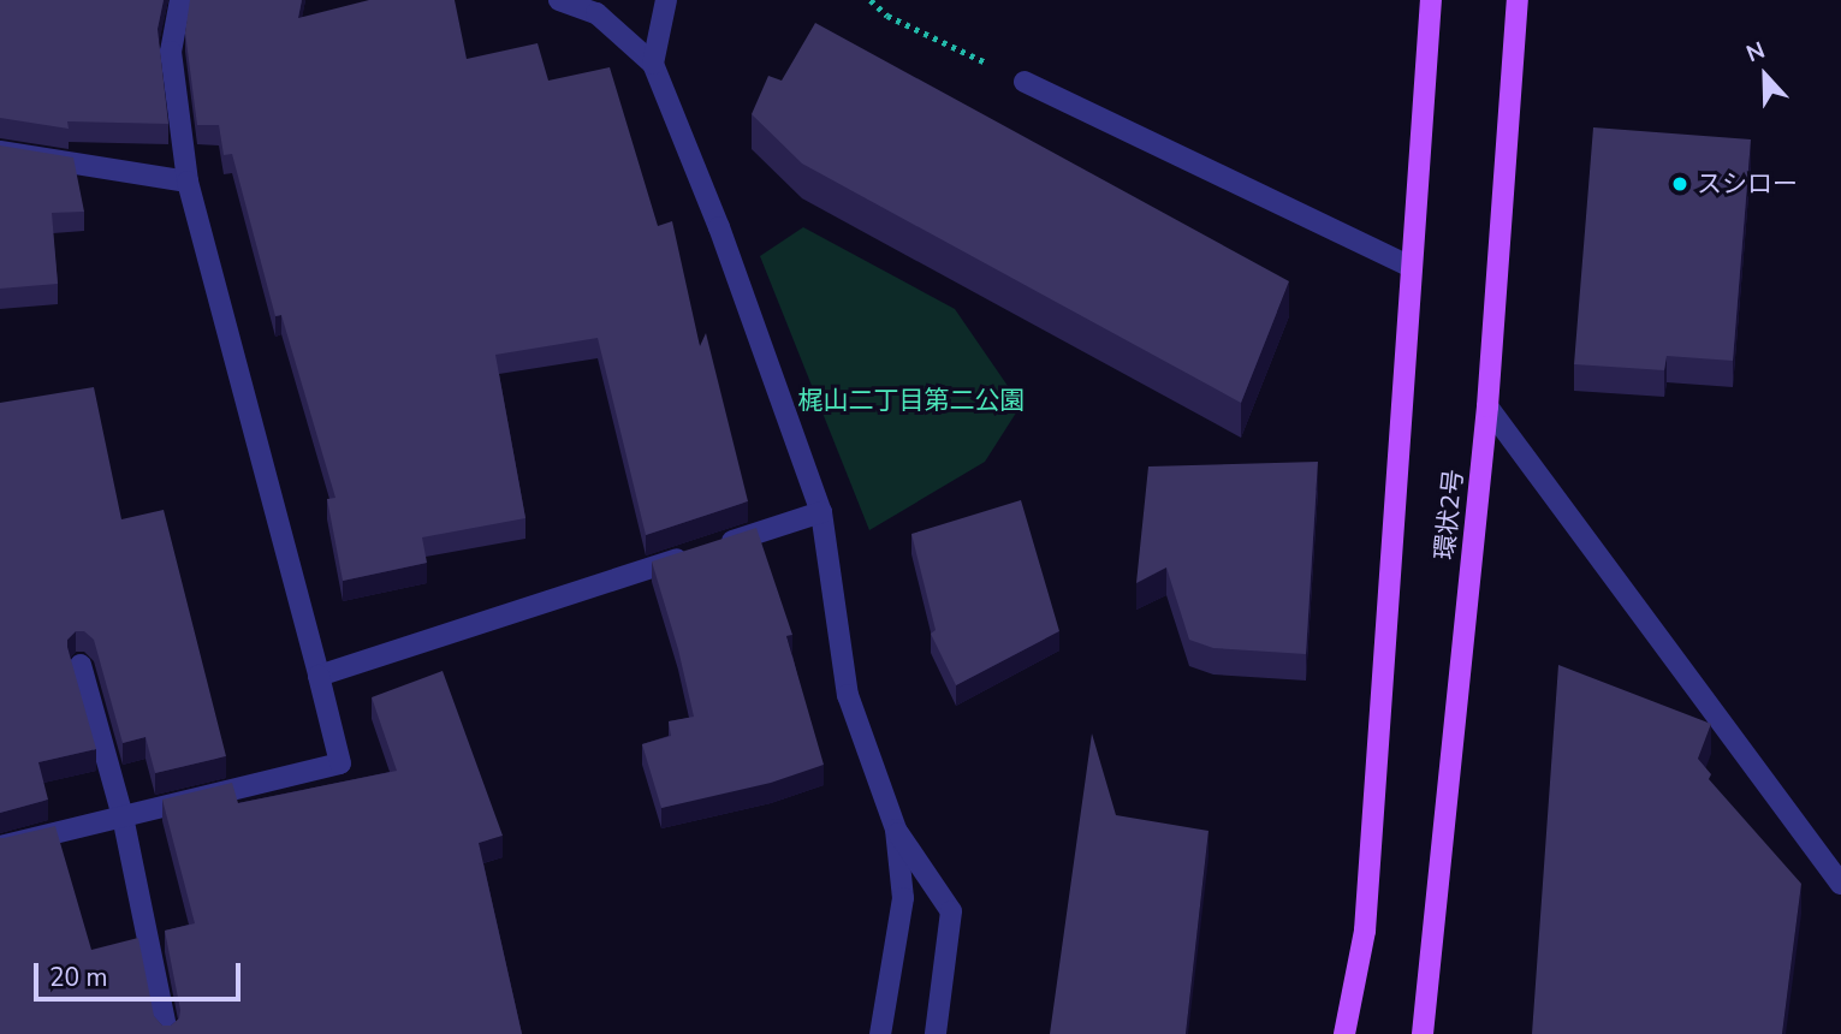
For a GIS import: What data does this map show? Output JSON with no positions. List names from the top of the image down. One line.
{"streets":{"main road":["環状2号"]},"parks":["梶山二丁目第二公園"],"places":["スシロー"],"scale_bar":"20 m","north":"top"}
